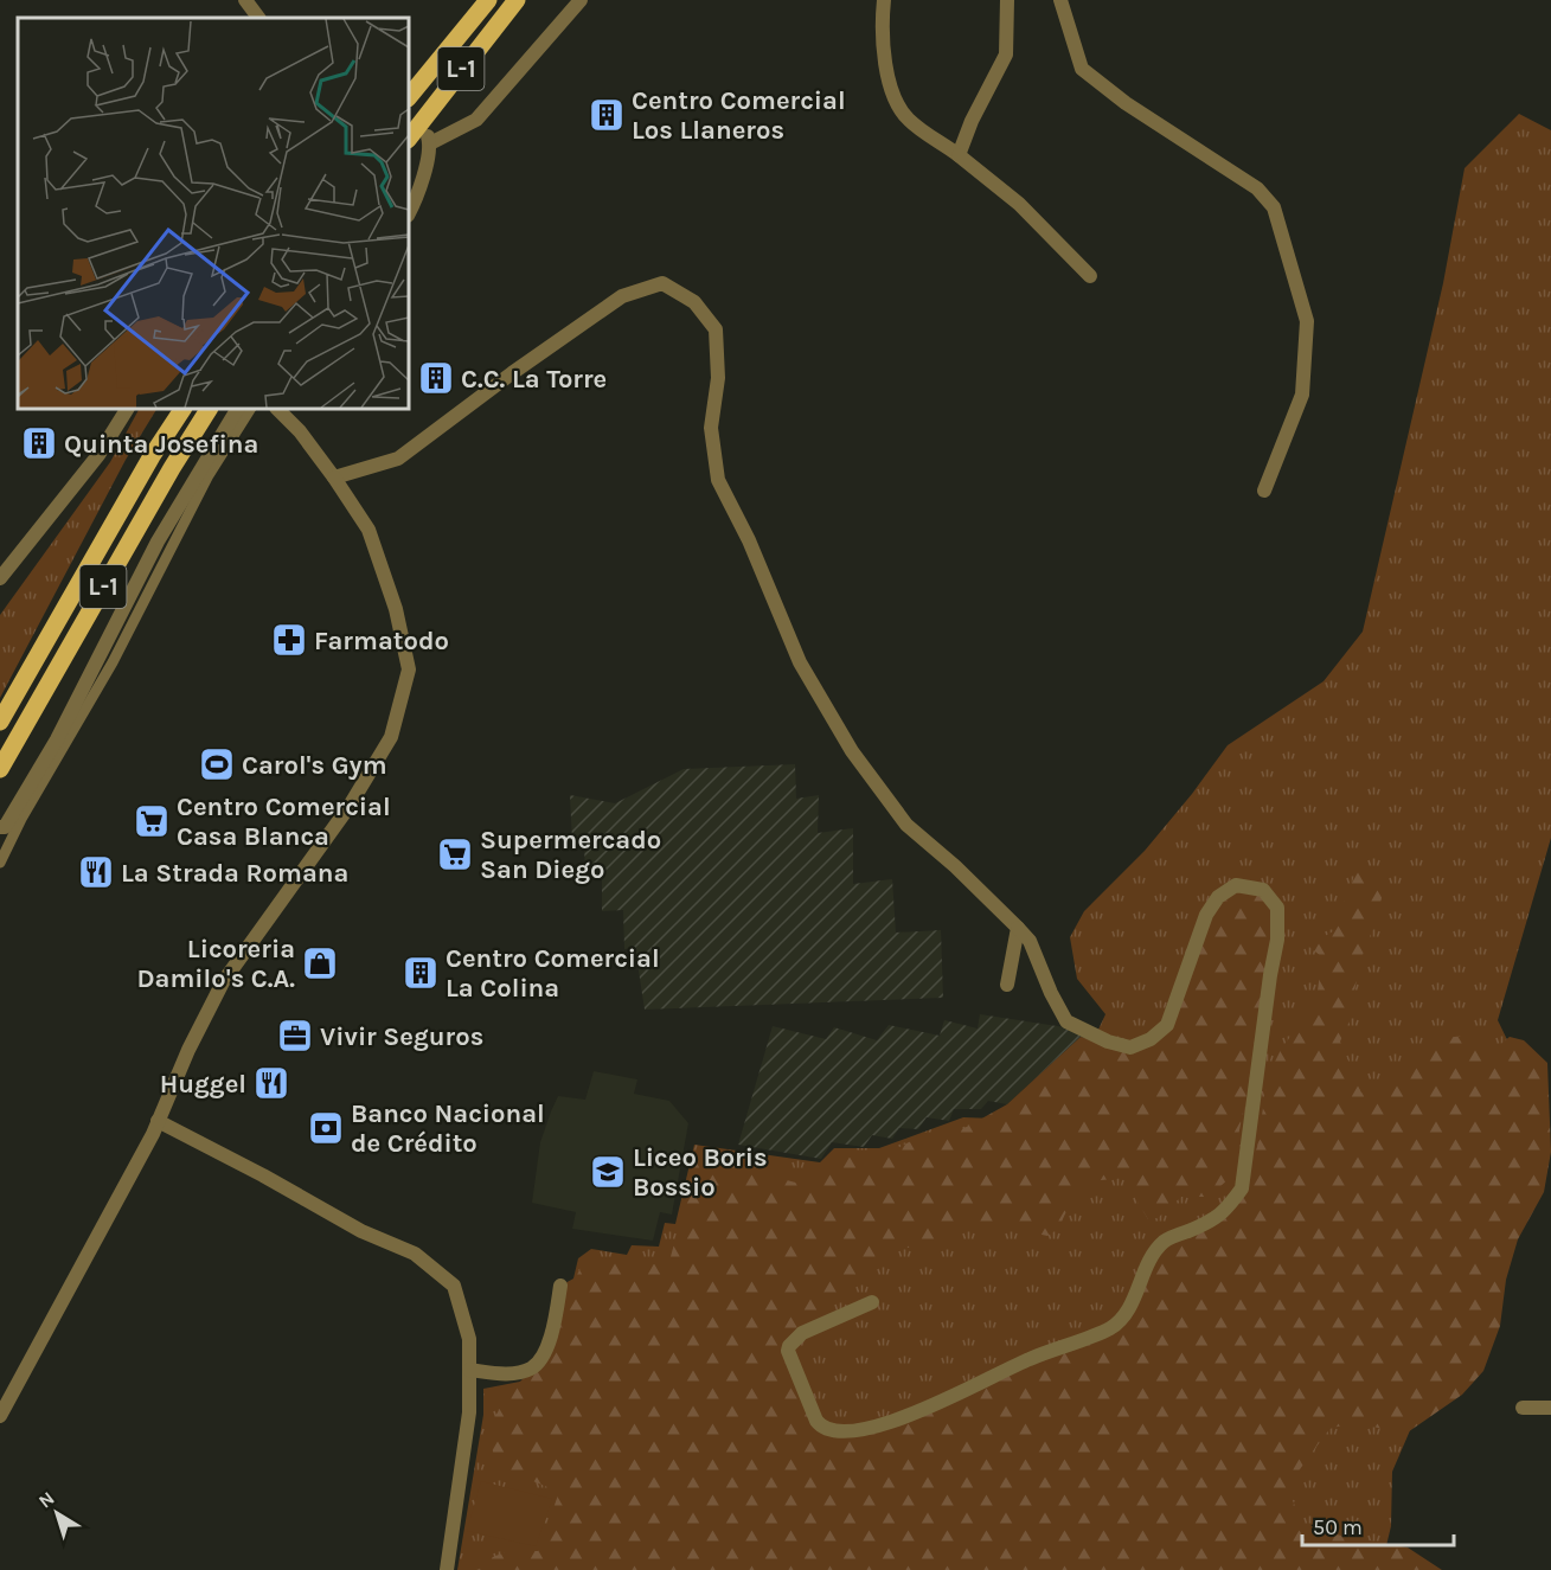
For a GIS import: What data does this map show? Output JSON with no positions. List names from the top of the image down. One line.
{"streets":{"main road":["L-1"]},"places":{"building":["Centro Comercial Los Llaneros","C.C. La Torre","Quinta Josefina","Centro Comercial La Colina"],"pharmacy":["Farmatodo"],"sports":["Carol's Gym"],"supermarket":["Centro Comercial Casa Blanca","Supermercado San Diego"],"restaurant":["La Strada Romana","Huggel"],"shop":["Licoreria Damilo's C.A."],"office":["Vivir Seguros"],"bank":["Banco Nacional de Crédito"],"school or university":["Liceo Boris Bossio"]},"scale_bar":"50 m","north":"top left"}
